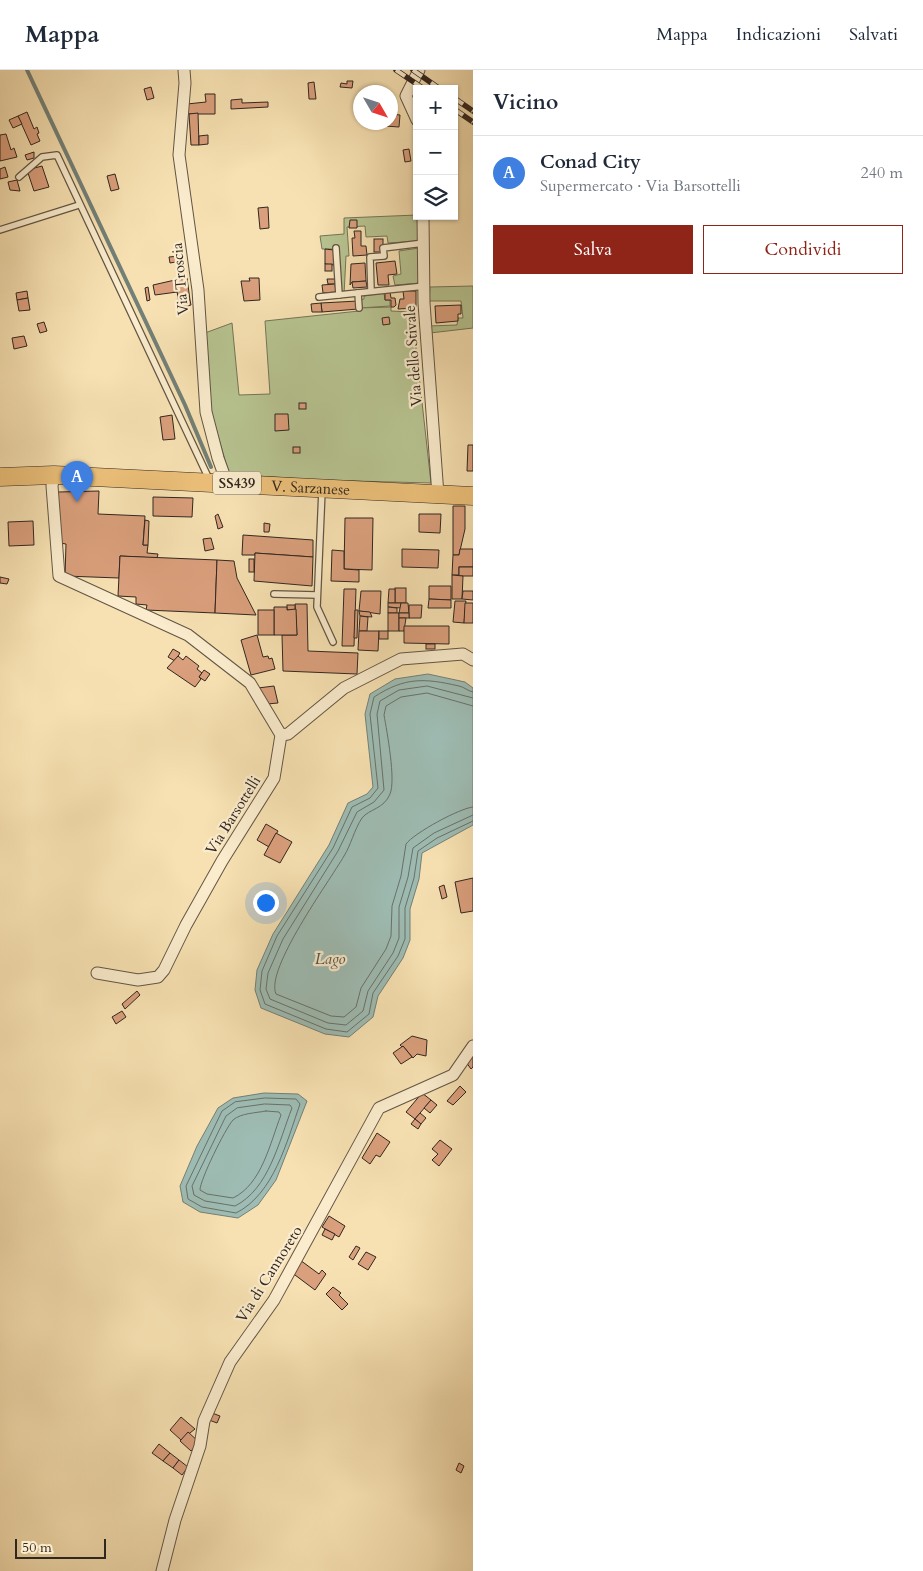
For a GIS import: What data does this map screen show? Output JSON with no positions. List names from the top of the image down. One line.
{"streets":{"main road":["SS439","V. Sarzanese"],"street":["Via Troscia","Via dello Stivale","Via Barsottelli","Via di Cannoreto"]},"crossings":[["Via Troscia","V. Sarzanese"],["Via dello Stivale","V. Sarzanese"]],"water":["Lago"],"scale_bar":"50 m","north":"bottom right","page":{"header":"Mappa","nav":["Mappa","Indicazioni","Salvati"],"heading":"Vicino","map_buttons":["+","−"],"list":[{"mark":"A","name":"Conad City","note":"Supermercato · Via Barsottelli","value":"240 m"}],"buttons":["Salva","Condividi"],"pins":"A","scale":"50 m"}}
